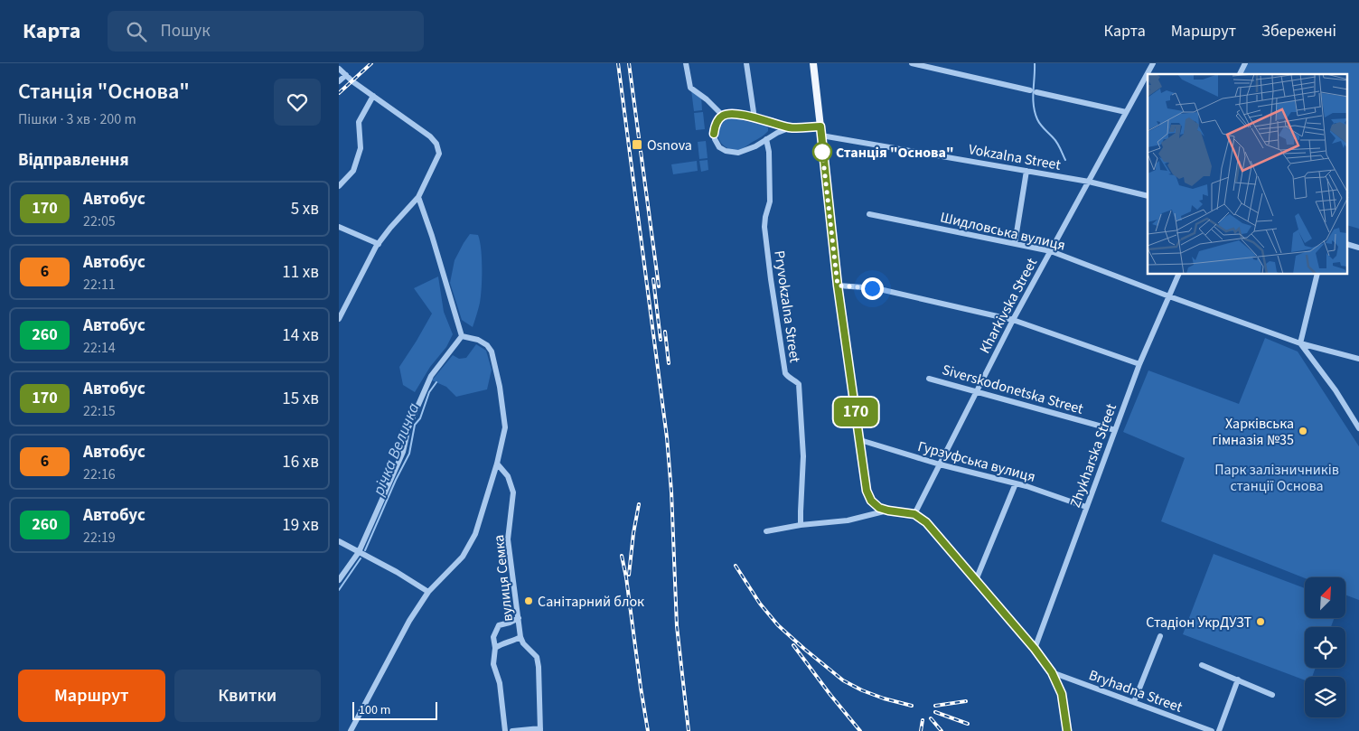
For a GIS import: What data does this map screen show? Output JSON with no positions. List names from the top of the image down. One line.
{"streets":{"street":["Vokzalna Street","Шидловська вулиця","Kharkivska Street","Pryvokzalna Street","Siverskodonetska Street","Zhykharska Street","Гурзуфська вулиця","вулиця Семка","Bryhadna Street"]},"crossings":[["Vokzalna Street","Kharkivska Street"],["Шидловська вулиця","Kharkivska Street"],["Шидловська вулиця","Zhykharska Street"],["Kharkivska Street","Siverskodonetska Street"],["Kharkivska Street","Гурзуфська вулиця"],["Siverskodonetska Street","Zhykharska Street"],["Zhykharska Street","Гурзуфська вулиця"]],"water":["річка Величка"],"parks":["Парк залізничників станції Основа"],"places":{"transit":["Osnova"],"other":["Станція \"Основа\"","Харківська гімназія №35","Санітарний блок","Стадіон УкрДУЗТ"]},"lines":["bus line 170"],"scale_bar":"100 m","north":"top right","page":{"header":"Карта","search":"Пошук","nav":["Карта","Маршрут","Збережені"],"heading":[["Станція \"Основа\"","Пішки · 3 хв · 200 m"],"Відправлення"],"on_map":"170","list":[{"mark":"170","name":"Автобус","note":"22:05","value":"5 хв"},{"mark":"6","name":"Автобус","note":"22:11","value":"11 хв"},{"mark":"260","name":"Автобус","note":"22:14","value":"14 хв"},{"mark":"170","name":"Автобус","note":"22:15","value":"15 хв"},{"mark":"6","name":"Автобус","note":"22:16","value":"16 хв"},{"mark":"260","name":"Автобус","note":"22:19","value":"19 хв"}],"buttons":["Маршрут","Квитки"],"scale":"100 m"}}
